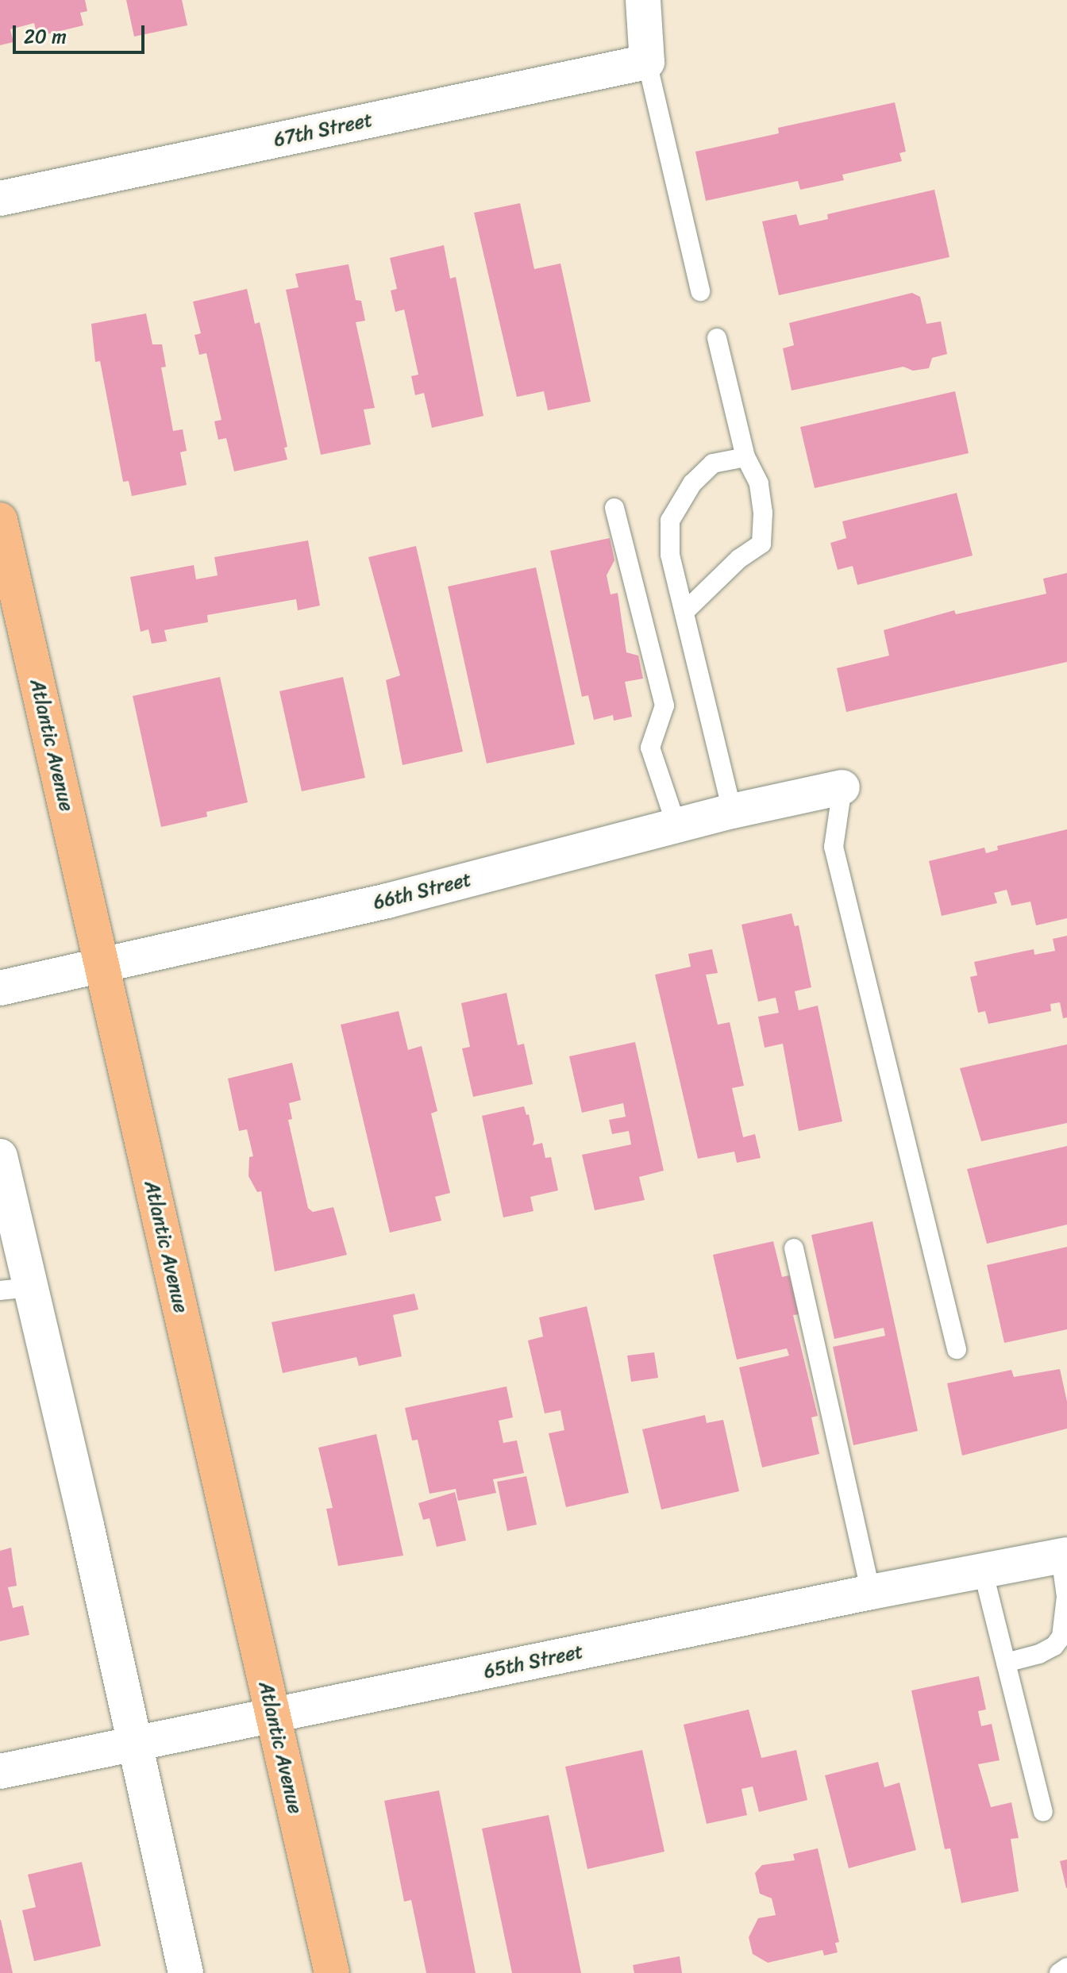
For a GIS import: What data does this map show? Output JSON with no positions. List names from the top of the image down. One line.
{"streets":{"highway":["Atlantic Avenue"],"street":["67th Street","66th Street","65th Street"]},"crossings":[["Atlantic Avenue","66th Street"],["Atlantic Avenue","65th Street"]],"scale_bar":"20 m"}
